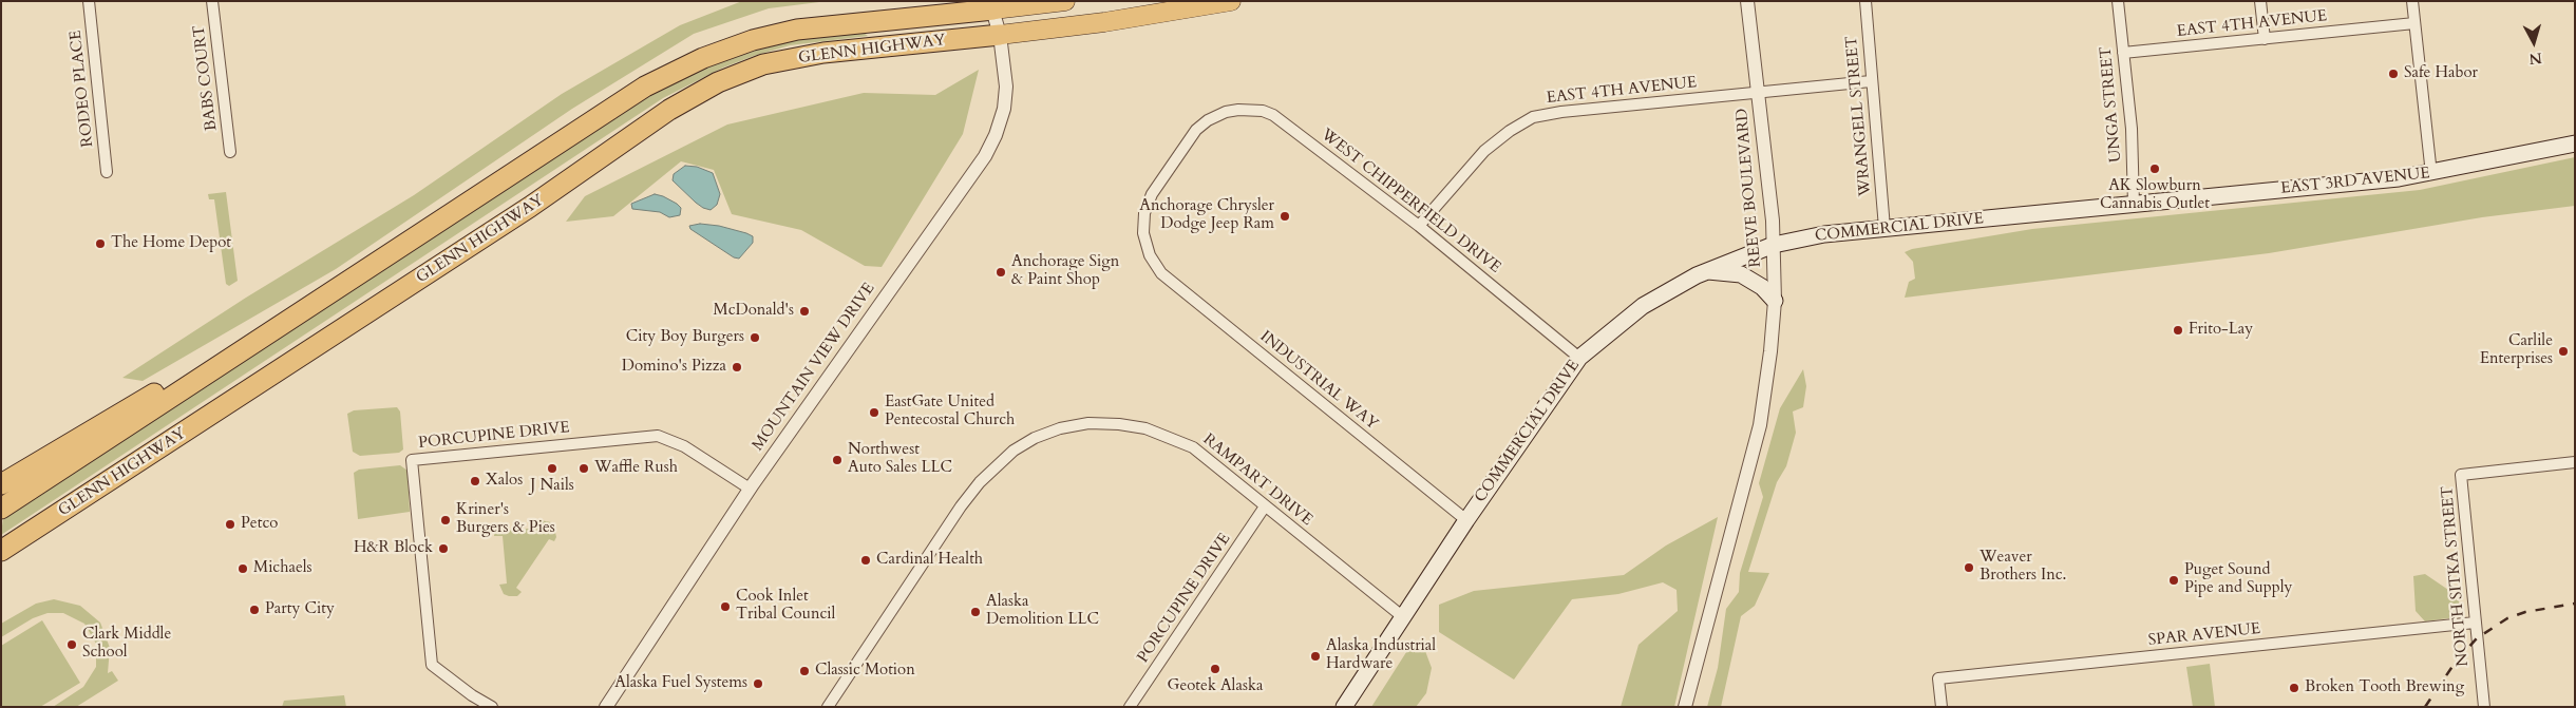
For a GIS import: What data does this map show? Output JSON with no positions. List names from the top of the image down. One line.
{"streets":{"highway":["GLENN HIGHWAY"],"main road":["EAST 3RD AVENUE","COMMERCIAL DRIVE"],"street":["EAST 4TH AVENUE","BABS COURT","RODEO PLACE","UNGA STREET","WRANGELL STREET","REEVE BOULEVARD","WEST CHIPPERFIELD DRIVE","MOUNTAIN VIEW DRIVE","INDUSTRIAL WAY","PORCUPINE DRIVE","RAMPART DRIVE","NORTH SITKA STREET","SPAR AVENUE"]},"crossings":[["EAST 4TH AVENUE","UNGA STREET"],["EAST 4TH AVENUE","WRANGELL STREET"],["EAST 4TH AVENUE","REEVE BOULEVARD"],["EAST 4TH AVENUE","WEST CHIPPERFIELD DRIVE"],["GLENN HIGHWAY","MOUNTAIN VIEW DRIVE"],["UNGA STREET","EAST 3RD AVENUE"],["UNGA STREET","COMMERCIAL DRIVE"],["WRANGELL STREET","COMMERCIAL DRIVE"],["EAST 3RD AVENUE","COMMERCIAL DRIVE"],["REEVE BOULEVARD","COMMERCIAL DRIVE"],["WEST CHIPPERFIELD DRIVE","COMMERCIAL DRIVE"],["WEST CHIPPERFIELD DRIVE","INDUSTRIAL WAY"],["COMMERCIAL DRIVE","INDUSTRIAL WAY"],["COMMERCIAL DRIVE","RAMPART DRIVE"],["MOUNTAIN VIEW DRIVE","PORCUPINE DRIVE"],["PORCUPINE DRIVE","RAMPART DRIVE"],["NORTH SITKA STREET","SPAR AVENUE"]],"places":["Safe Habor","AK Slowburn Cannabis Outlet","Anchorage Chrysler Dodge Jeep Ram","The Home Depot","Anchorage Sign & Paint Shop","McDonald's","Frito-Lay","City Boy Burgers","Carlile Enterprises","Domino's Pizza","EastGate United Pentecostal Church","Northwest Auto Sales LLC","J Nails","Waffle Rush","Xalos","Kriner's Burgers & Pies","Petco","H&R Block","Cardinal Health","Weaver Brothers Inc.","Michaels","Puget Sound Pipe and Supply","Cook Inlet Tribal Council","Party City","Alaska Demolition LLC","Clark Middle School","Alaska Industrial Hardware","Geotek Alaska","Classic Motion","Alaska Fuel Systems","Broken Tooth Brewing"],"north":"bottom"}
